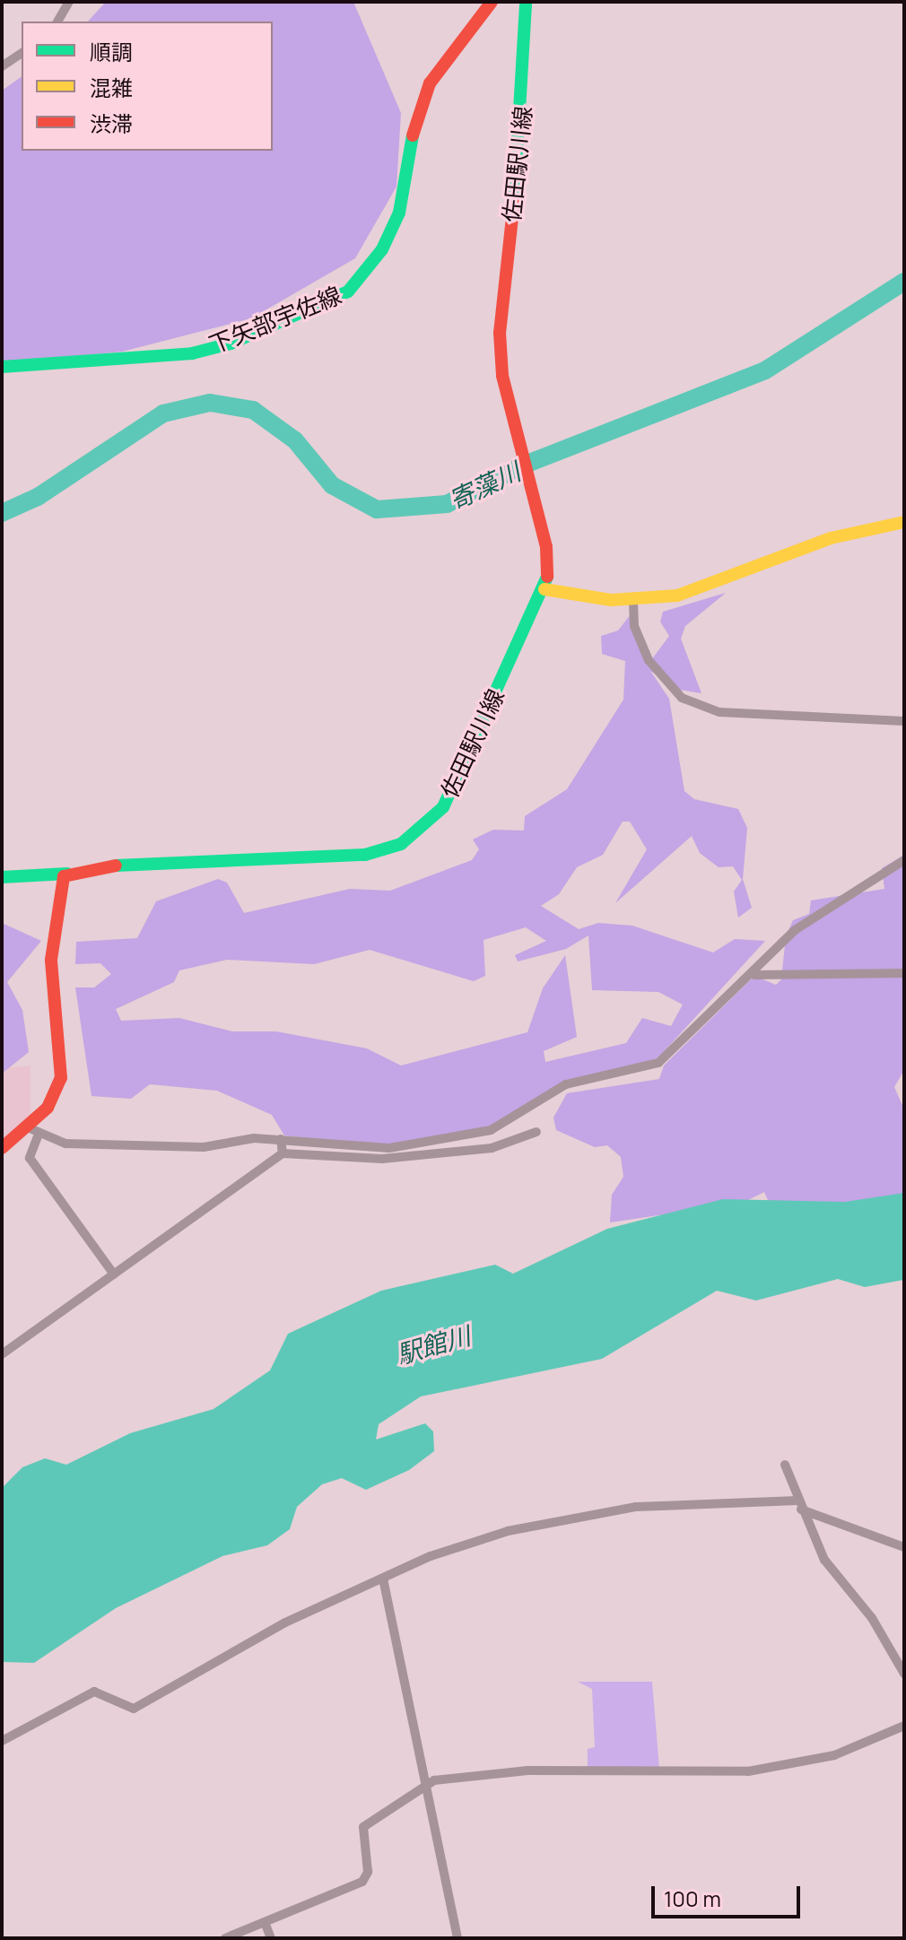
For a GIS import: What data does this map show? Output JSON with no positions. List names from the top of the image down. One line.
{"streets":{"main road":["佐田駅川線","下矢部宇佐線"]},"water":["寄藻川","駅館川"],"legend":["順調","混雑","渋滞"],"scale_bar":"100 m"}
